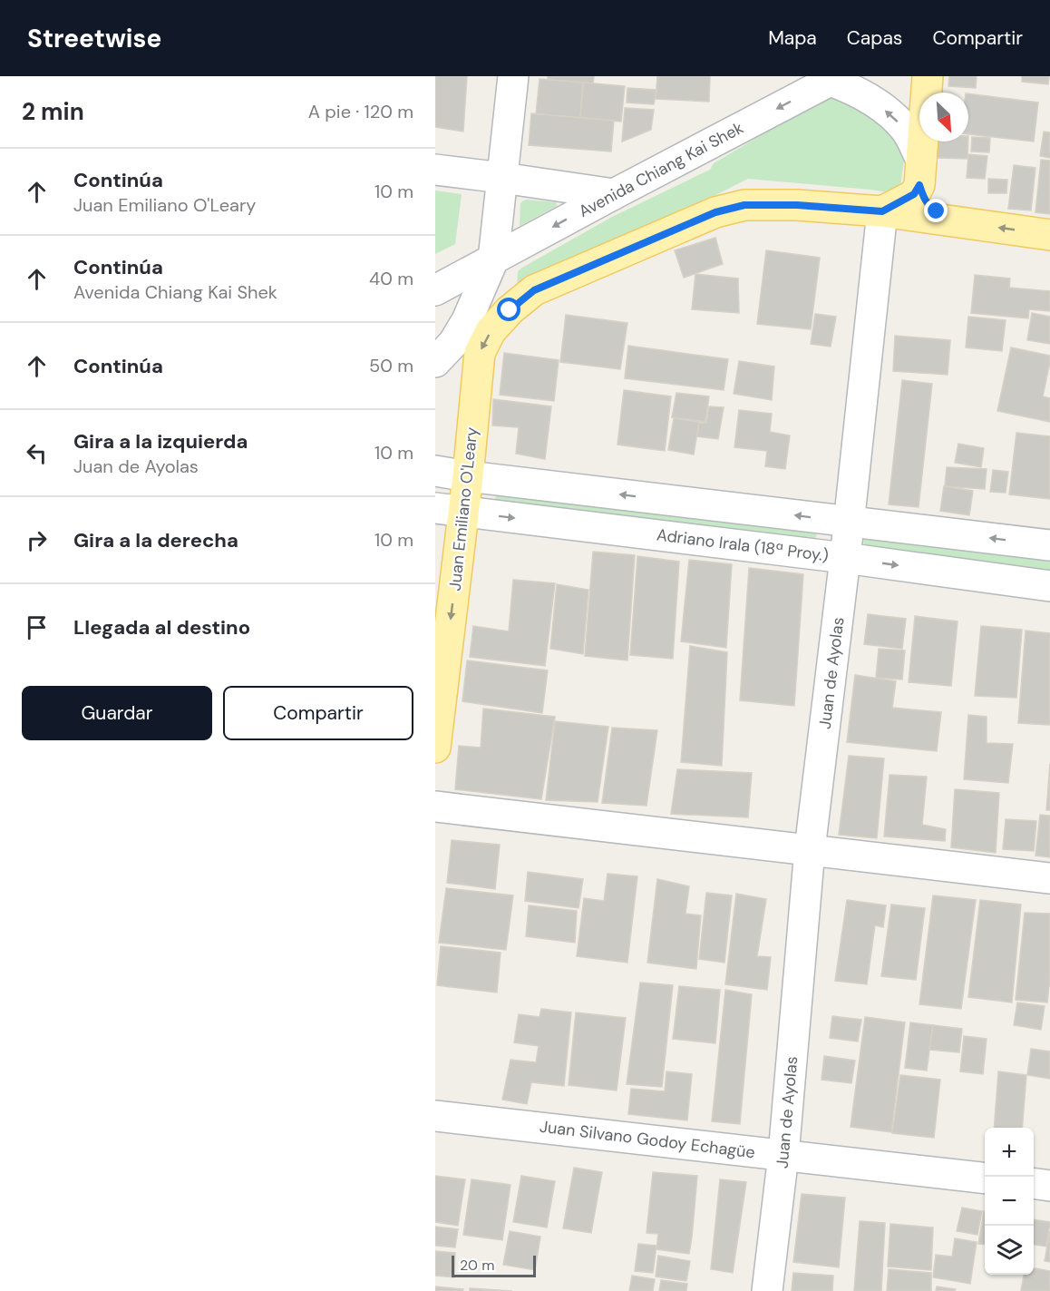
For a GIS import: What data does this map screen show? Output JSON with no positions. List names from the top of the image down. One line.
{"streets":{"main road":["Juan Emiliano O'Leary"],"street":["Avenida Chiang Kai Shek","Adriano Irala (18ª Proy.)","Juan de Ayolas","Juan Silvano Godoy Echagüe"]},"crossings":[["Juan Emiliano O'Leary","Adriano Irala (18ª Proy.)"],["Juan Emiliano O'Leary","Juan de Ayolas"],["Adriano Irala (18ª Proy.)","Juan de Ayolas"],["Juan de Ayolas","Juan Silvano Godoy Echagüe"]],"one_way":["Avenida Chiang Kai Shek","Juan Emiliano O'Leary"],"scale_bar":"20 m","north":"bottom right","page":{"header":"Streetwise","nav":["Mapa","Capas","Compartir"],"heading":["2 min","A pie · 120 m"],"list":[["Continúa","Juan Emiliano O'Leary","10 m"],["Continúa","Avenida Chiang Kai Shek","40 m"],["Continúa","50 m"],["Gira a la izquierda","Juan de Ayolas","10 m"],["Gira a la derecha","10 m"],"Llegada al destino"],"buttons":["Guardar","Compartir"],"map_buttons":["+","−"],"scale":"20 m"}}
